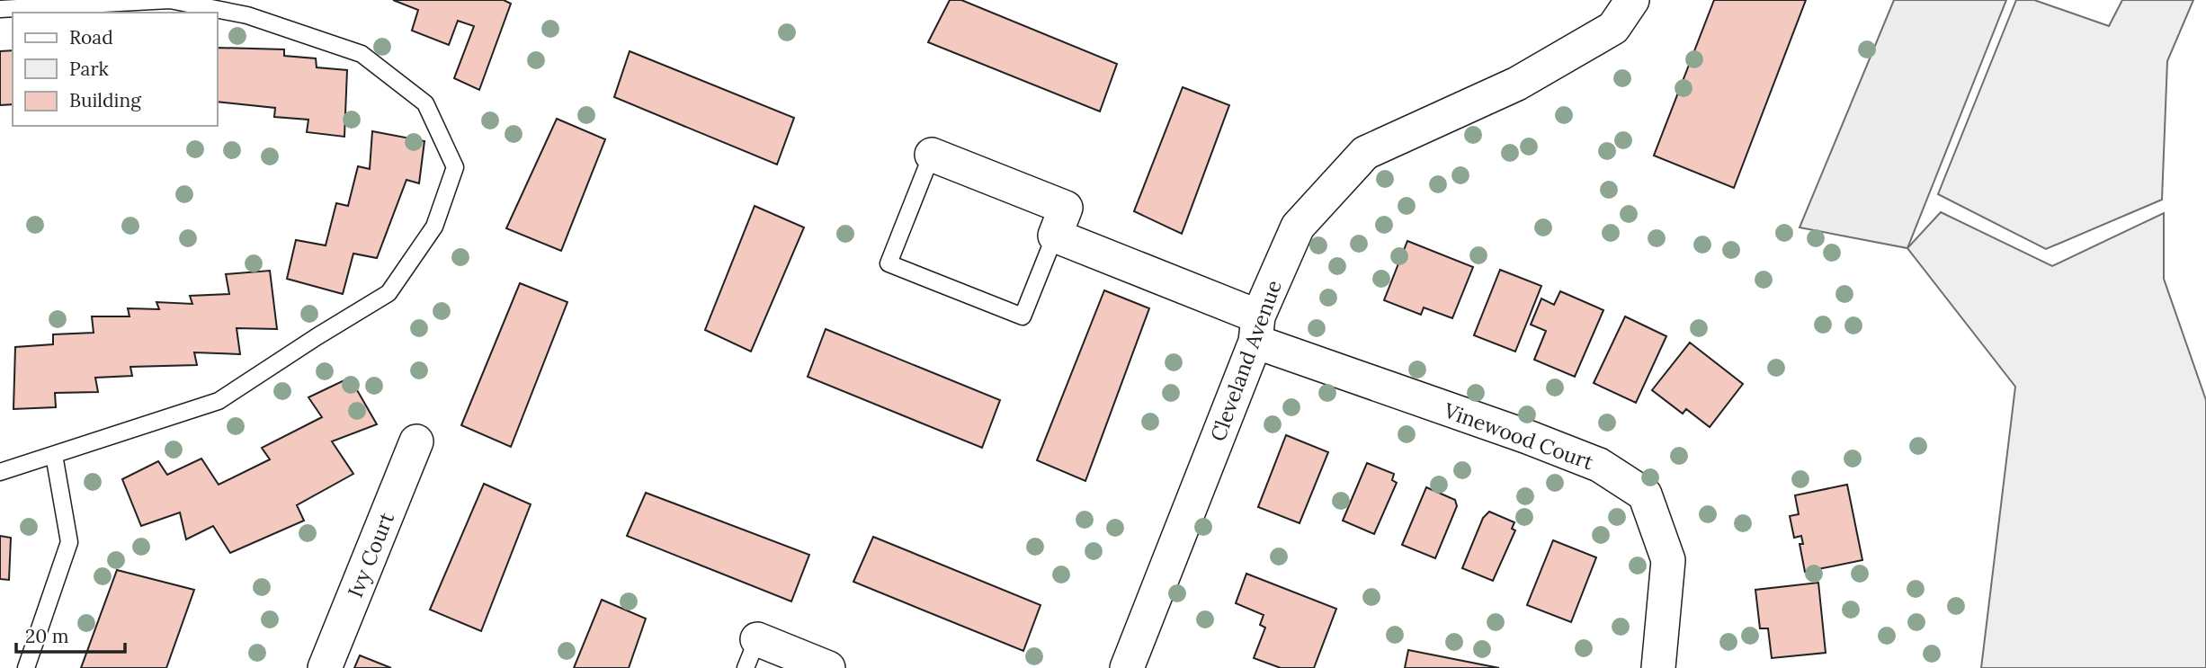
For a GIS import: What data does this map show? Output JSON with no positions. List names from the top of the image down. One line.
{"streets":{"street":["Cleveland Avenue","Vinewood Court","Ivy Court"]},"crossings":[["Cleveland Avenue","Vinewood Court"]],"legend":["Road","Park","Building"],"scale_bar":"20 m"}
